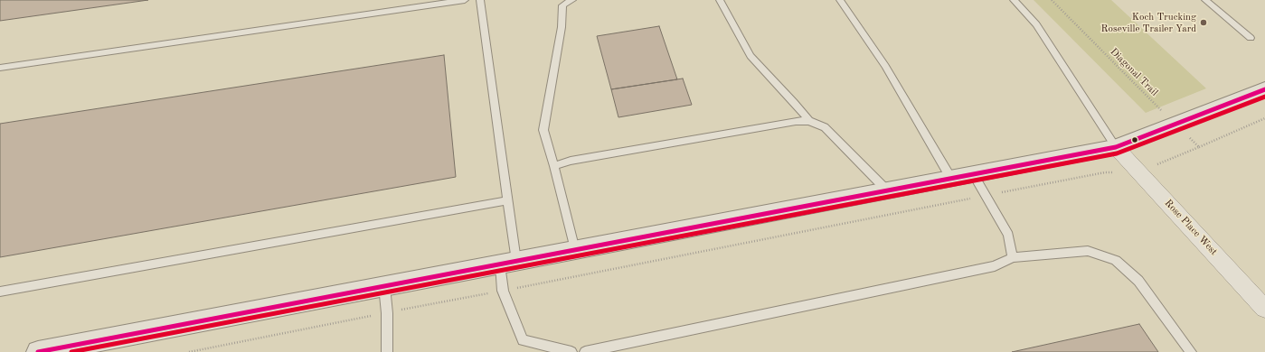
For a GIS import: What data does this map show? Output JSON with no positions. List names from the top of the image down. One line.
{"streets":{"street":["Rose Place West"],"path":["Diagonal Trail"]},"places":["Koch Trucking Roseville Trailer Yard"]}
